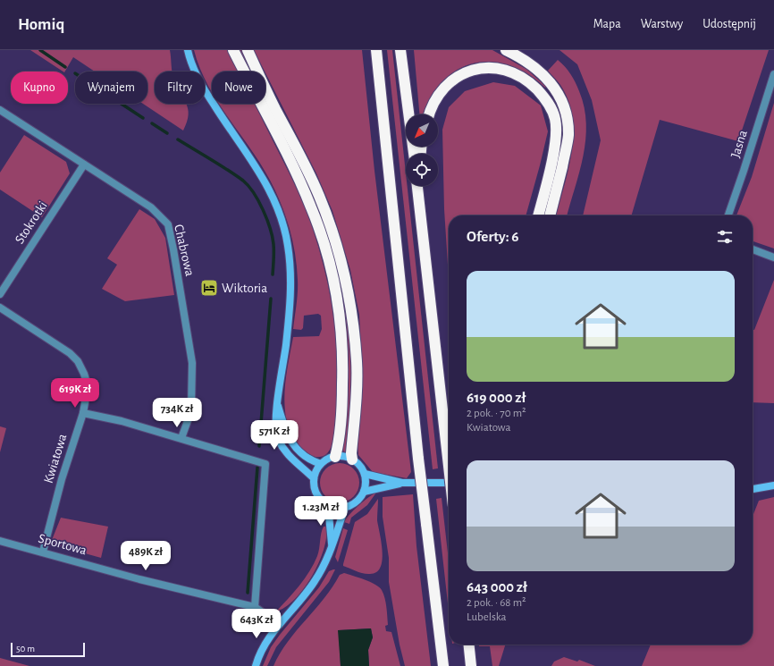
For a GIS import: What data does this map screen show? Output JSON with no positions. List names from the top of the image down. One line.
{"streets":{"street":["Jasna","Stokrotki","Chabrowa","Kwiatowa","Sportowa"]},"crossings":[["Stokrotki","Chabrowa"],["Kwiatowa","Sportowa"]],"places":{"hotel":["Wiktoria"]},"scale_bar":"50 m","north":"bottom left","page":{"header":"Homiq","nav":["Mapa","Warstwy","Udostępnij"],"chip":["Kupno","Wynajem","Filtry","Nowe"],"heading":"Oferty: 6","list":[{"name":"619 000 zł","note":"2 pok. · 70 m² · Kwiatowa"},{"name":"643 000 zł","note":"2 pok. · 68 m² · Lubelska"}],"price":["619K zł","734K zł","571K zł","1.23M zł","489K zł","643K zł"],"scale":"50 m"}}
